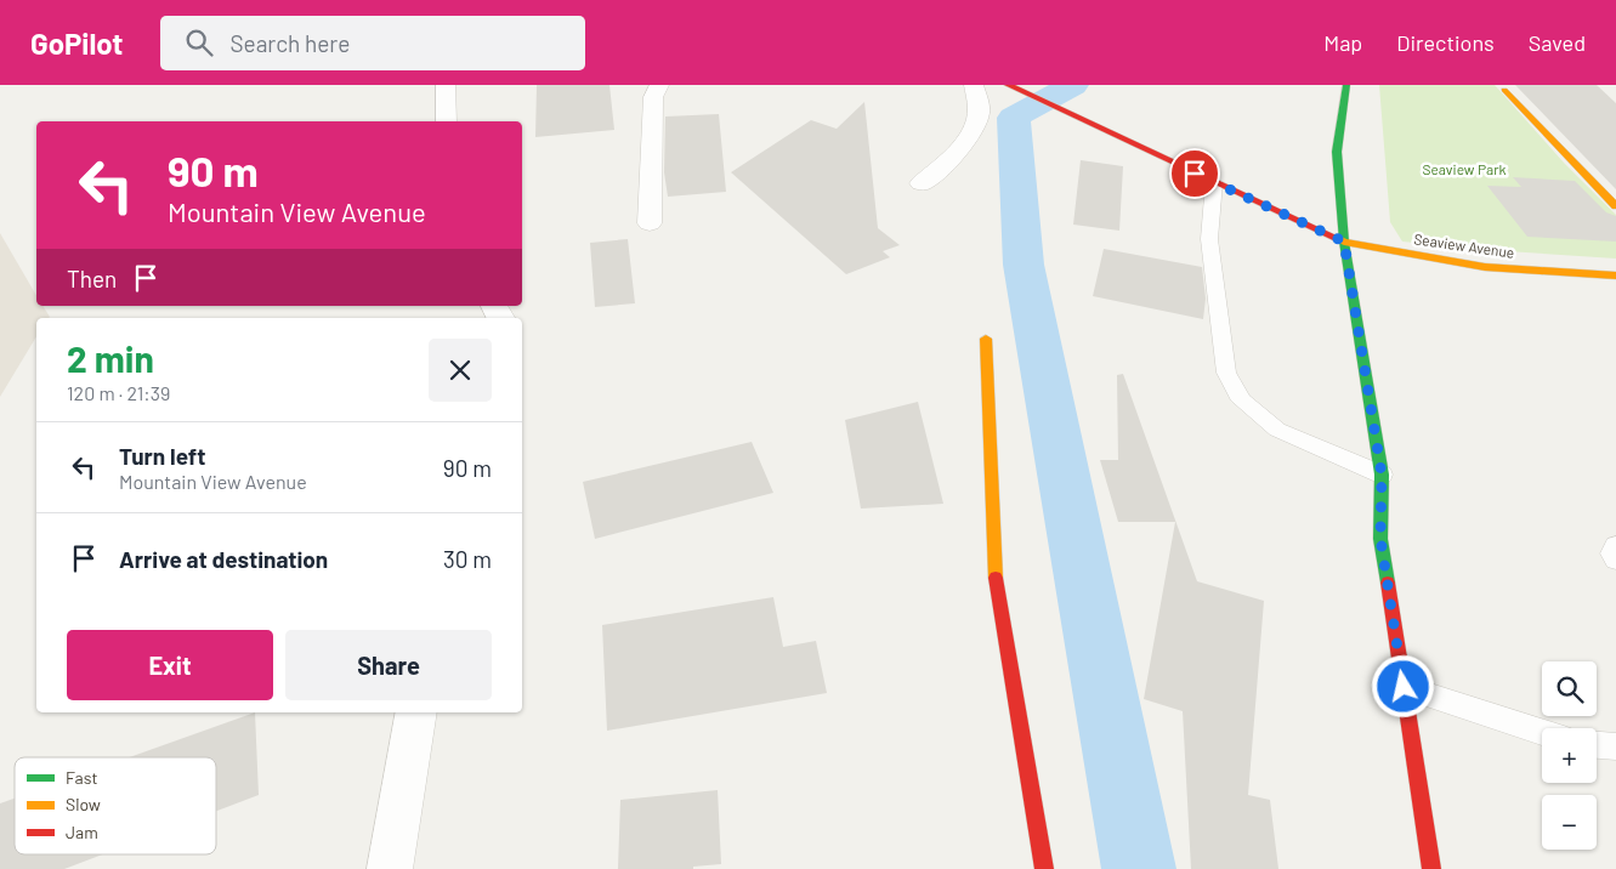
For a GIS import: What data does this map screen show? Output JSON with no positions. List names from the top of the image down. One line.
{"streets":{"main road":["Seaview Avenue"]},"parks":["Seaview Park"],"legend":["Fast","Slow","Jam"],"page":{"header":"GoPilot","search":"Search here","nav":["Map","Directions","Saved"],"turn":["90 m","Mountain View Avenue"],"then":"Then","heading":["2 min","120 m · 21:39"],"list":[{"name":"Turn left","note":"Mountain View Avenue","value":"90 m"},{"name":"Arrive at destination","value":"30 m"}],"buttons":["Exit","Share"],"map_buttons":["+","−"]}}
